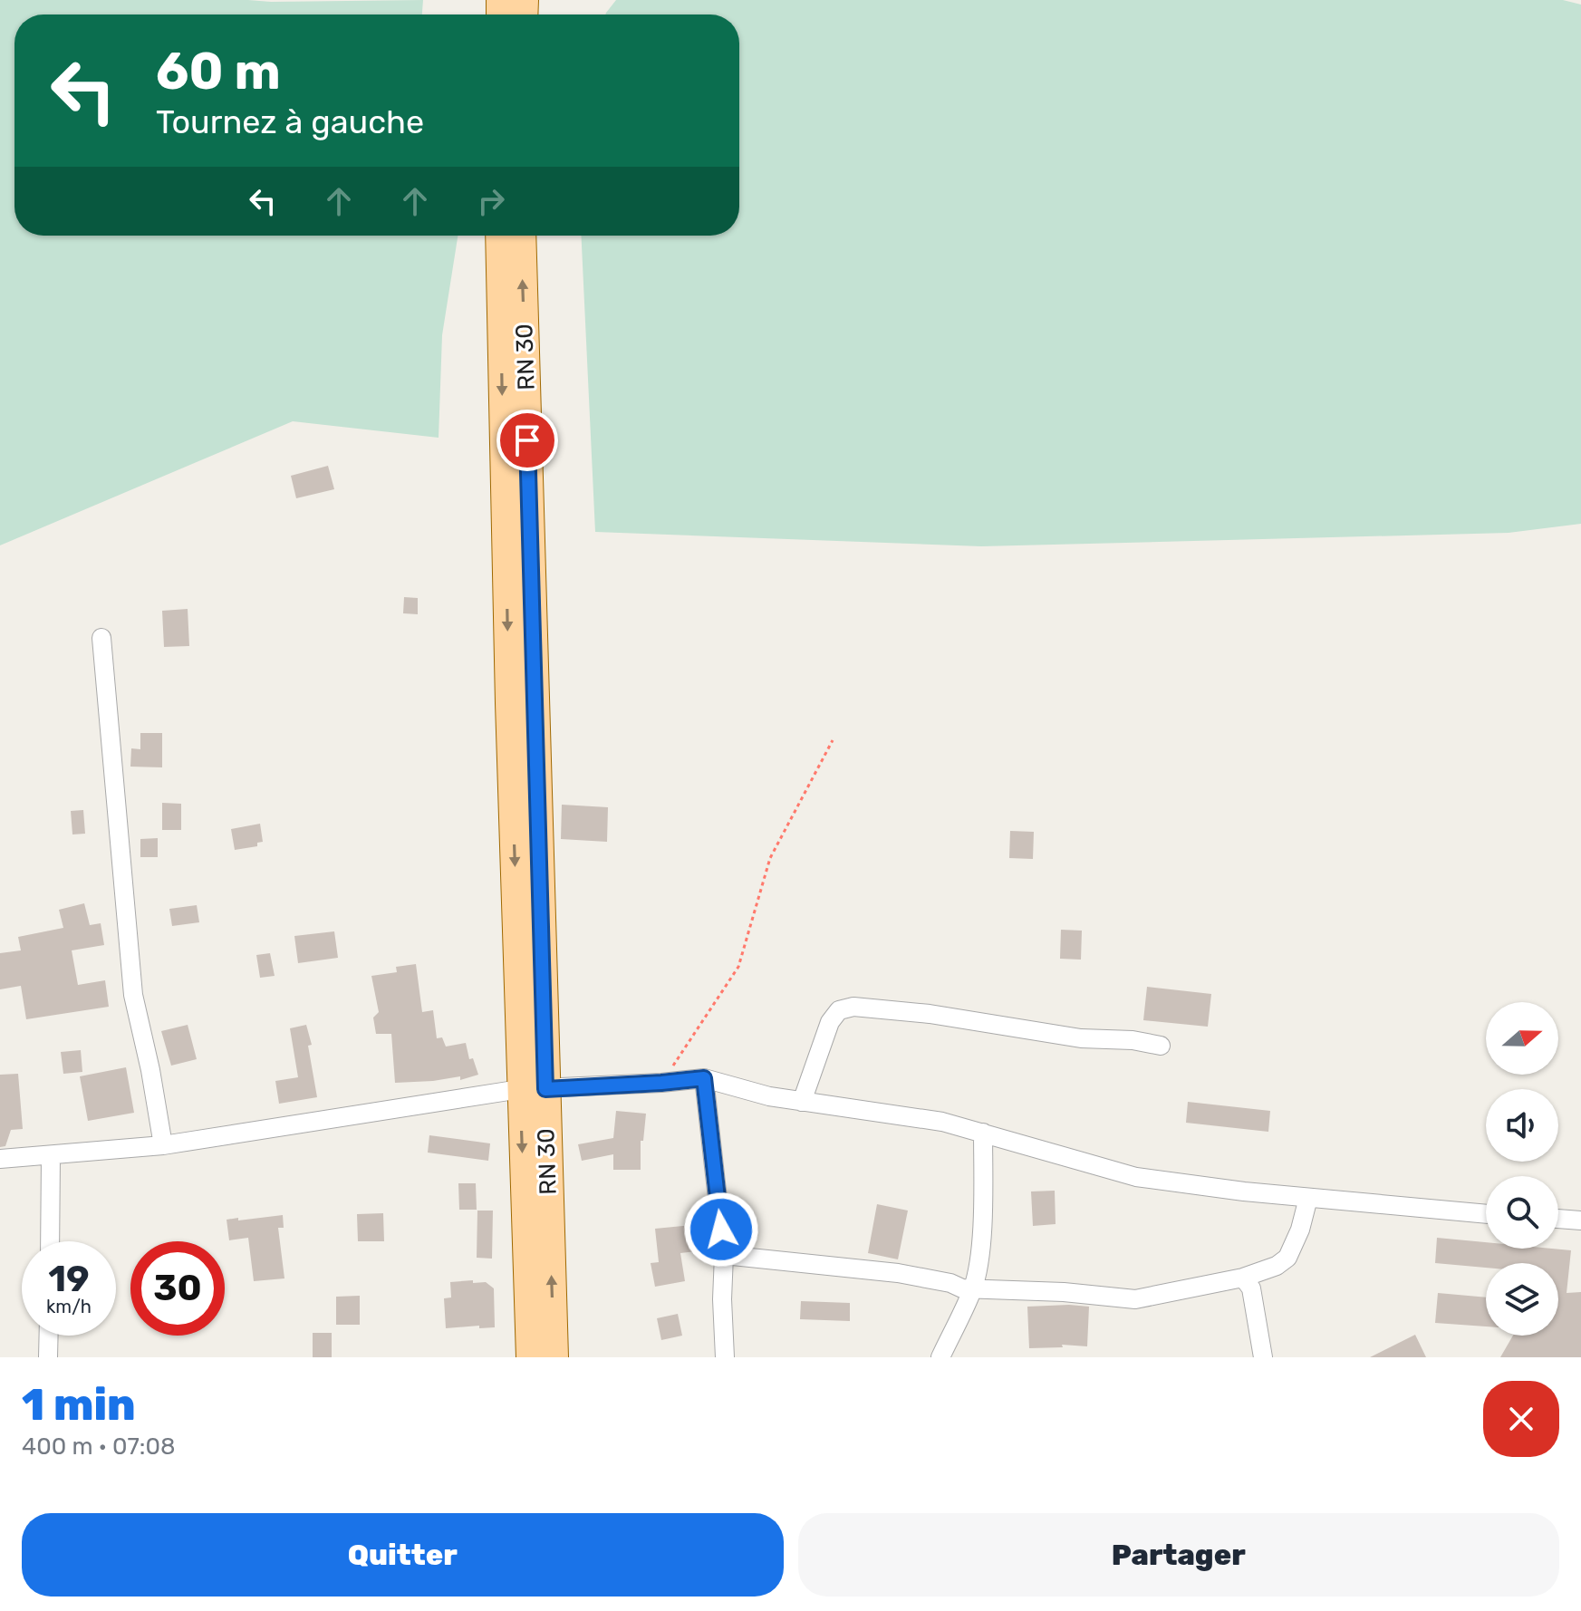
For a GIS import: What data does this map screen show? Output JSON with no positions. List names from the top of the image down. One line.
{"streets":{"main road":["RN 30"]},"north":"right","page":{"turn":["60 m","Tournez à gauche"],"speed":"19 km/h","limit":"30","heading":["1 min","400 m · 07:08"],"buttons":["Quitter","Partager"]}}
